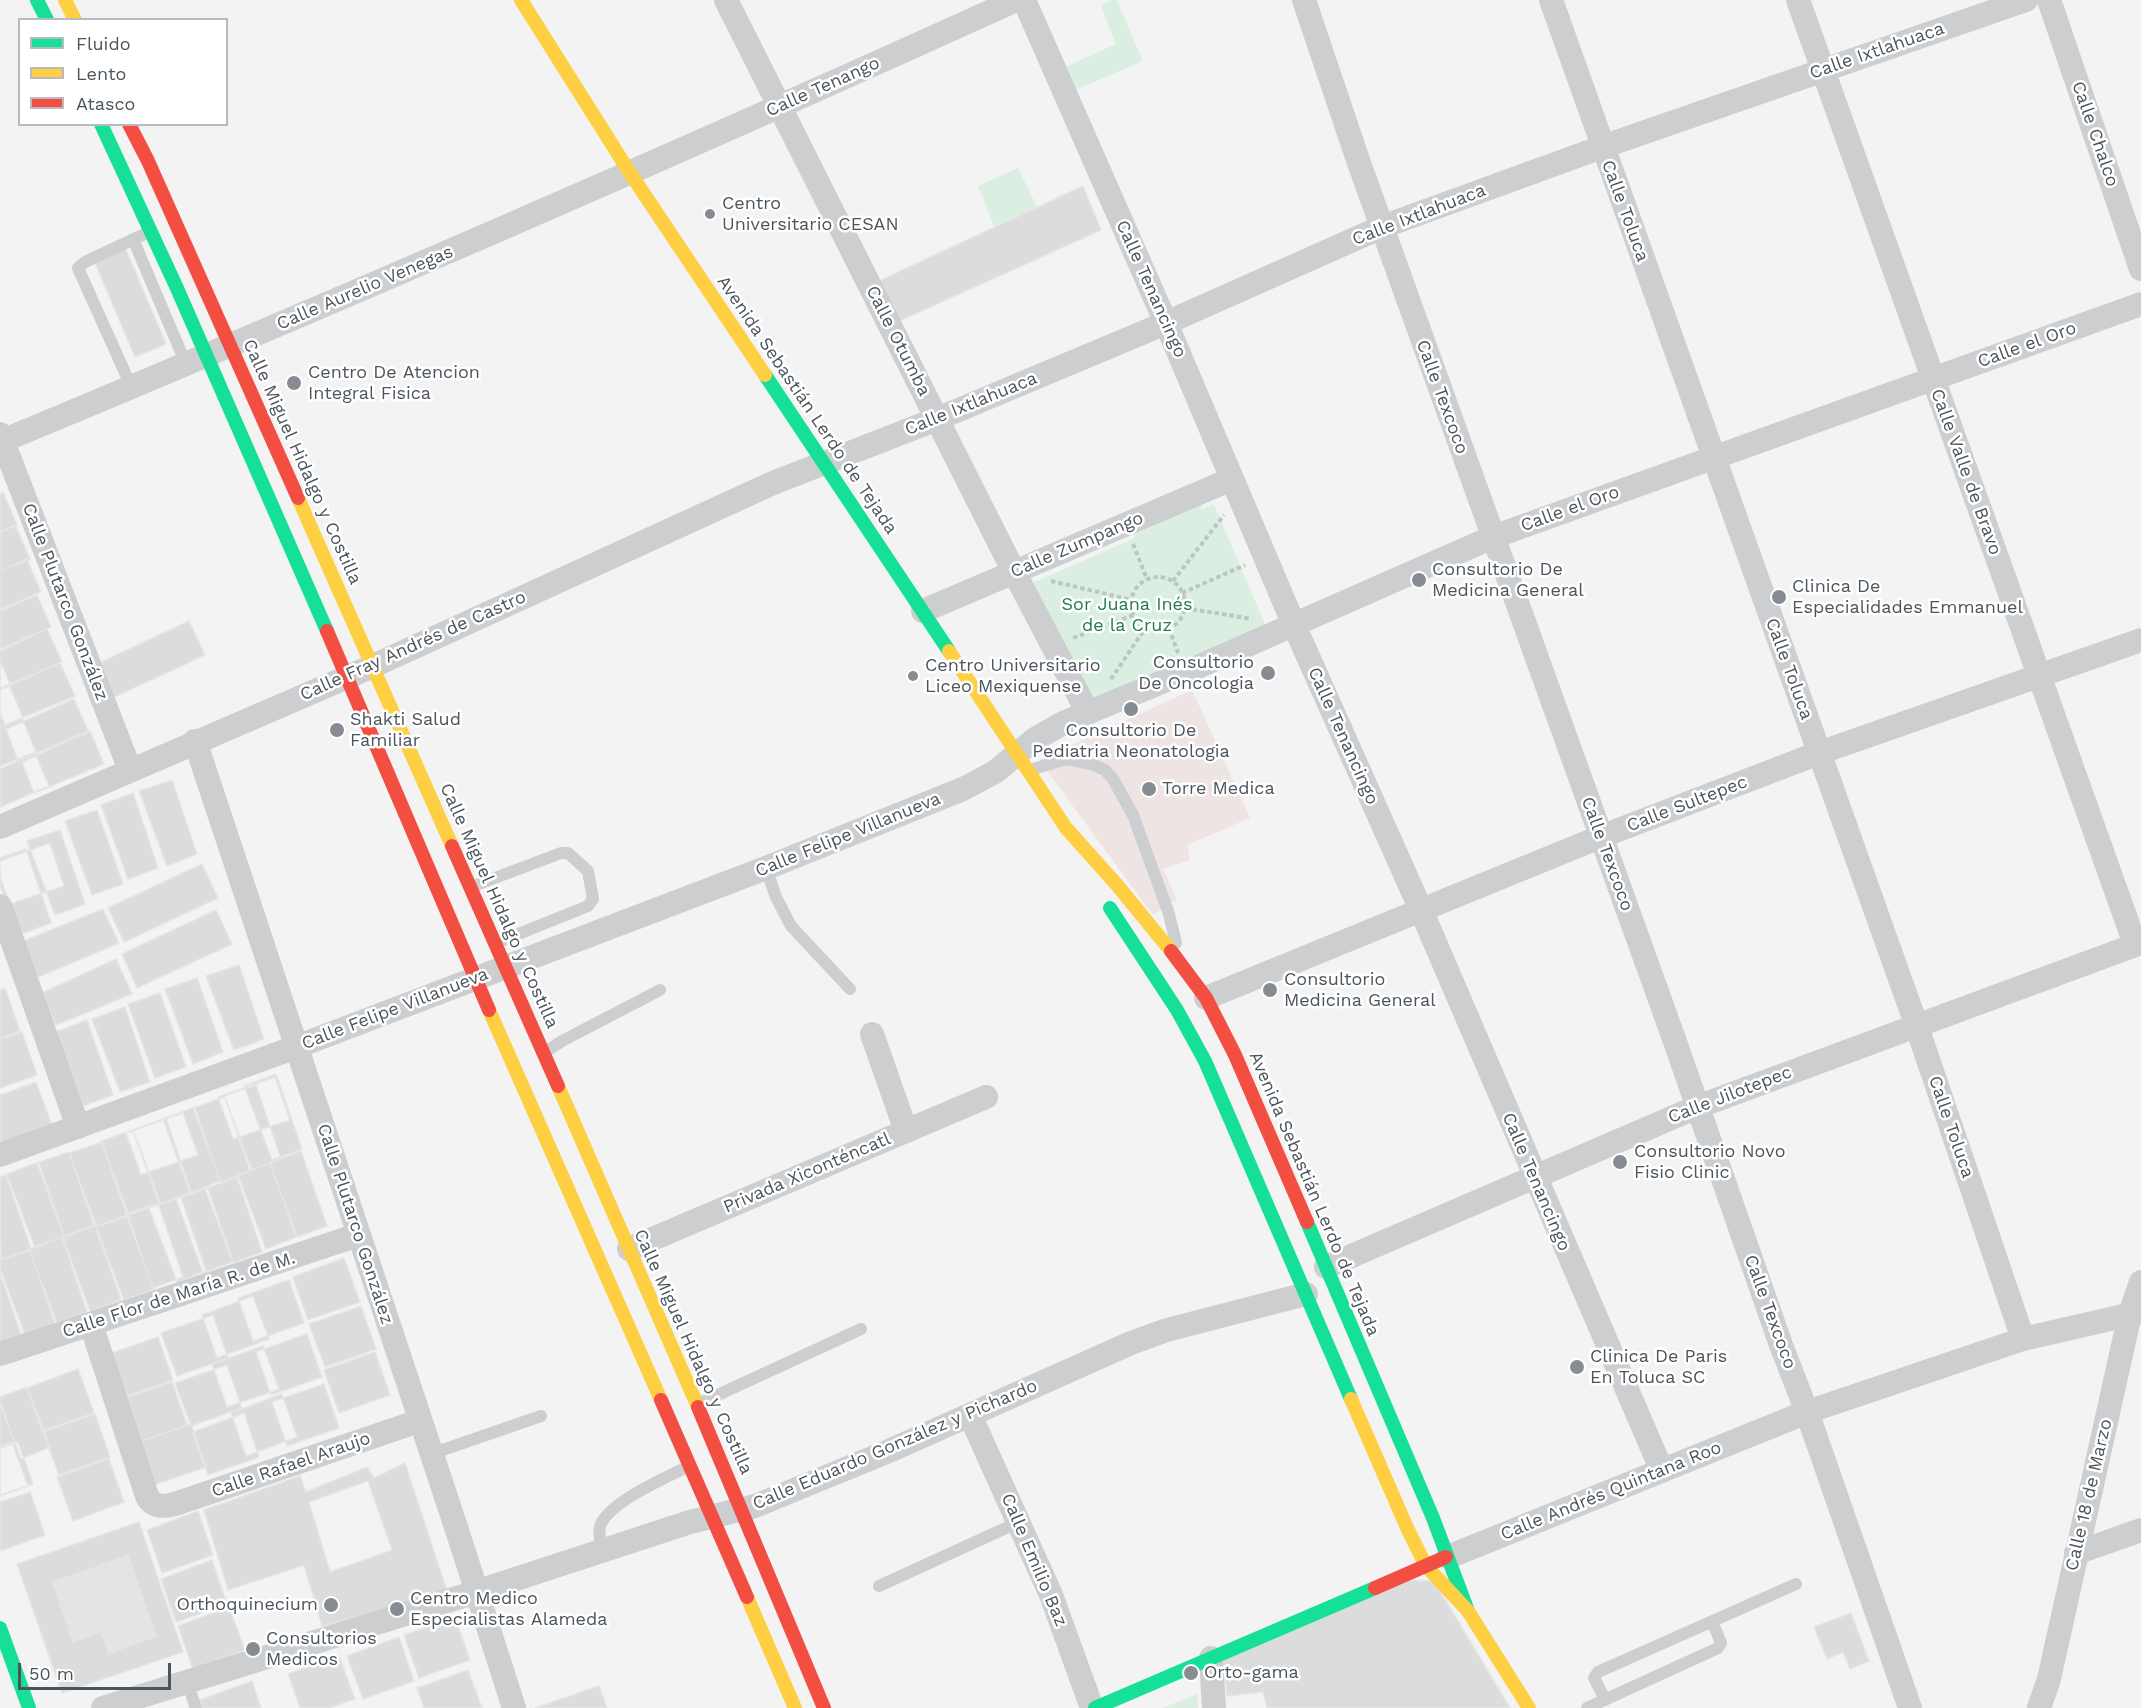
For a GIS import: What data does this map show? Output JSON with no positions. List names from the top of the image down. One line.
{"streets":{"main road":["Avenida Sebastián Lerdo de Tejada","Calle Miguel Hidalgo y Costilla","Calle Andrés Quintana Roo"],"street":["Calle Ixtlahuaca","Calle Tenango","Calle Chalco","Calle Toluca","Calle Aurelio Venegas","Calle Tenancingo","Calle Otumba","Calle el Oro","Calle Texcoco","Calle Valle de Bravo","Calle Zumpango","Calle Plutarco González","Calle Fray Andrés de Castro","Calle Sultepec","Calle Felipe Villanueva","Calle Jilotepec","Privada Xiconténcatl","Calle Flor de María R. de M.","Calle Eduardo González y Pichardo","Calle Rafael Araujo","Calle 18 de Marzo","Calle Emilio Baz"]},"crossings":[["Calle Ixtlahuaca","Calle Toluca"],["Calle Ixtlahuaca","Calle Tenancingo"],["Calle Ixtlahuaca","Calle Otumba"],["Calle Ixtlahuaca","Calle Texcoco"],["Calle Ixtlahuaca","Avenida Sebastián Lerdo de Tejada"],["Calle Ixtlahuaca","Calle Valle de Bravo"],["Calle Ixtlahuaca","Calle Fray Andrés de Castro"],["Calle Tenango","Calle Aurelio Venegas"],["Calle Tenango","Calle Otumba"],["Calle Tenango","Avenida Sebastián Lerdo de Tejada"],["Calle Toluca","Calle el Oro"],["Calle Toluca","Calle Sultepec"],["Calle Toluca","Calle Jilotepec"],["Calle Toluca","Calle Andrés Quintana Roo"],["Calle Aurelio Venegas","Avenida Sebastián Lerdo de Tejada"],["Calle Aurelio Venegas","Calle Miguel Hidalgo y Costilla"],["Calle Aurelio Venegas","Calle Plutarco González"],["Calle Tenancingo","Calle el Oro"],["Calle Tenancingo","Calle Zumpango"],["Calle Tenancingo","Calle Sultepec"],["Calle Tenancingo","Calle Jilotepec"],["Calle Tenancingo","Calle Andrés Quintana Roo"],["Calle Otumba","Calle el Oro"],["Calle Otumba","Calle Zumpango"],["Calle el Oro","Calle Texcoco"],["Calle el Oro","Avenida Sebastián Lerdo de Tejada"],["Calle el Oro","Calle Valle de Bravo"],["Calle el Oro","Calle Felipe Villanueva"],["Calle Texcoco","Calle Sultepec"],["Calle Texcoco","Calle Jilotepec"],["Calle Texcoco","Calle Andrés Quintana Roo"],["Avenida Sebastián Lerdo de Tejada","Calle Zumpango"],["Avenida Sebastián Lerdo de Tejada","Calle Fray Andrés de Castro"],["Avenida Sebastián Lerdo de Tejada","Calle Sultepec"],["Avenida Sebastián Lerdo de Tejada","Calle Felipe Villanueva"],["Avenida Sebastián Lerdo de Tejada","Calle Jilotepec"],["Avenida Sebastián Lerdo de Tejada","Calle Eduardo González y Pichardo"],["Avenida Sebastián Lerdo de Tejada","Calle Andrés Quintana Roo"],["Calle Miguel Hidalgo y Costilla","Calle Fray Andrés de Castro"],["Calle Miguel Hidalgo y Costilla","Calle Felipe Villanueva"],["Calle Miguel Hidalgo y Costilla","Privada Xiconténcatl"],["Calle Miguel Hidalgo y Costilla","Calle Eduardo González y Pichardo"],["Calle Valle de Bravo","Calle Sultepec"],["Calle Valle de Bravo","Calle Jilotepec"],["Calle Plutarco González","Calle Fray Andrés de Castro"],["Calle Plutarco González","Calle Felipe Villanueva"],["Calle Plutarco González","Calle Flor de María R. de M."],["Calle Plutarco González","Calle Eduardo González y Pichardo"],["Calle Plutarco González","Calle Rafael Araujo"],["Calle Flor de María R. de M.","Calle Rafael Araujo"],["Calle Eduardo González y Pichardo","Calle Emilio Baz"],["Calle Andrés Quintana Roo","Calle 18 de Marzo"],["Calle Andrés Quintana Roo","Calle Emilio Baz"]],"parks":["Sor Juana Inés de la Cruz"],"places":["Centro Universitario CESAN","Centro De Atencion Integral Fisica","Consultorio De Medicina General","Clinica De Especialidades Emmanuel","Consultorio De Oncologia","Centro Universitario Liceo Mexiquense","Consultorio De Pediatria Neonatologia","Shakti Salud Familiar","Torre Medica","Consultorio Medicina General","Consultorio Novo Fisio Clinic","Clinica De Paris En Toluca SC","Orthoquinecium","Centro Medico Especialistas Alameda","Consultorios Medicos","Orto-gama"],"legend":["Fluido","Lento","Atasco"],"scale_bar":"50 m"}
